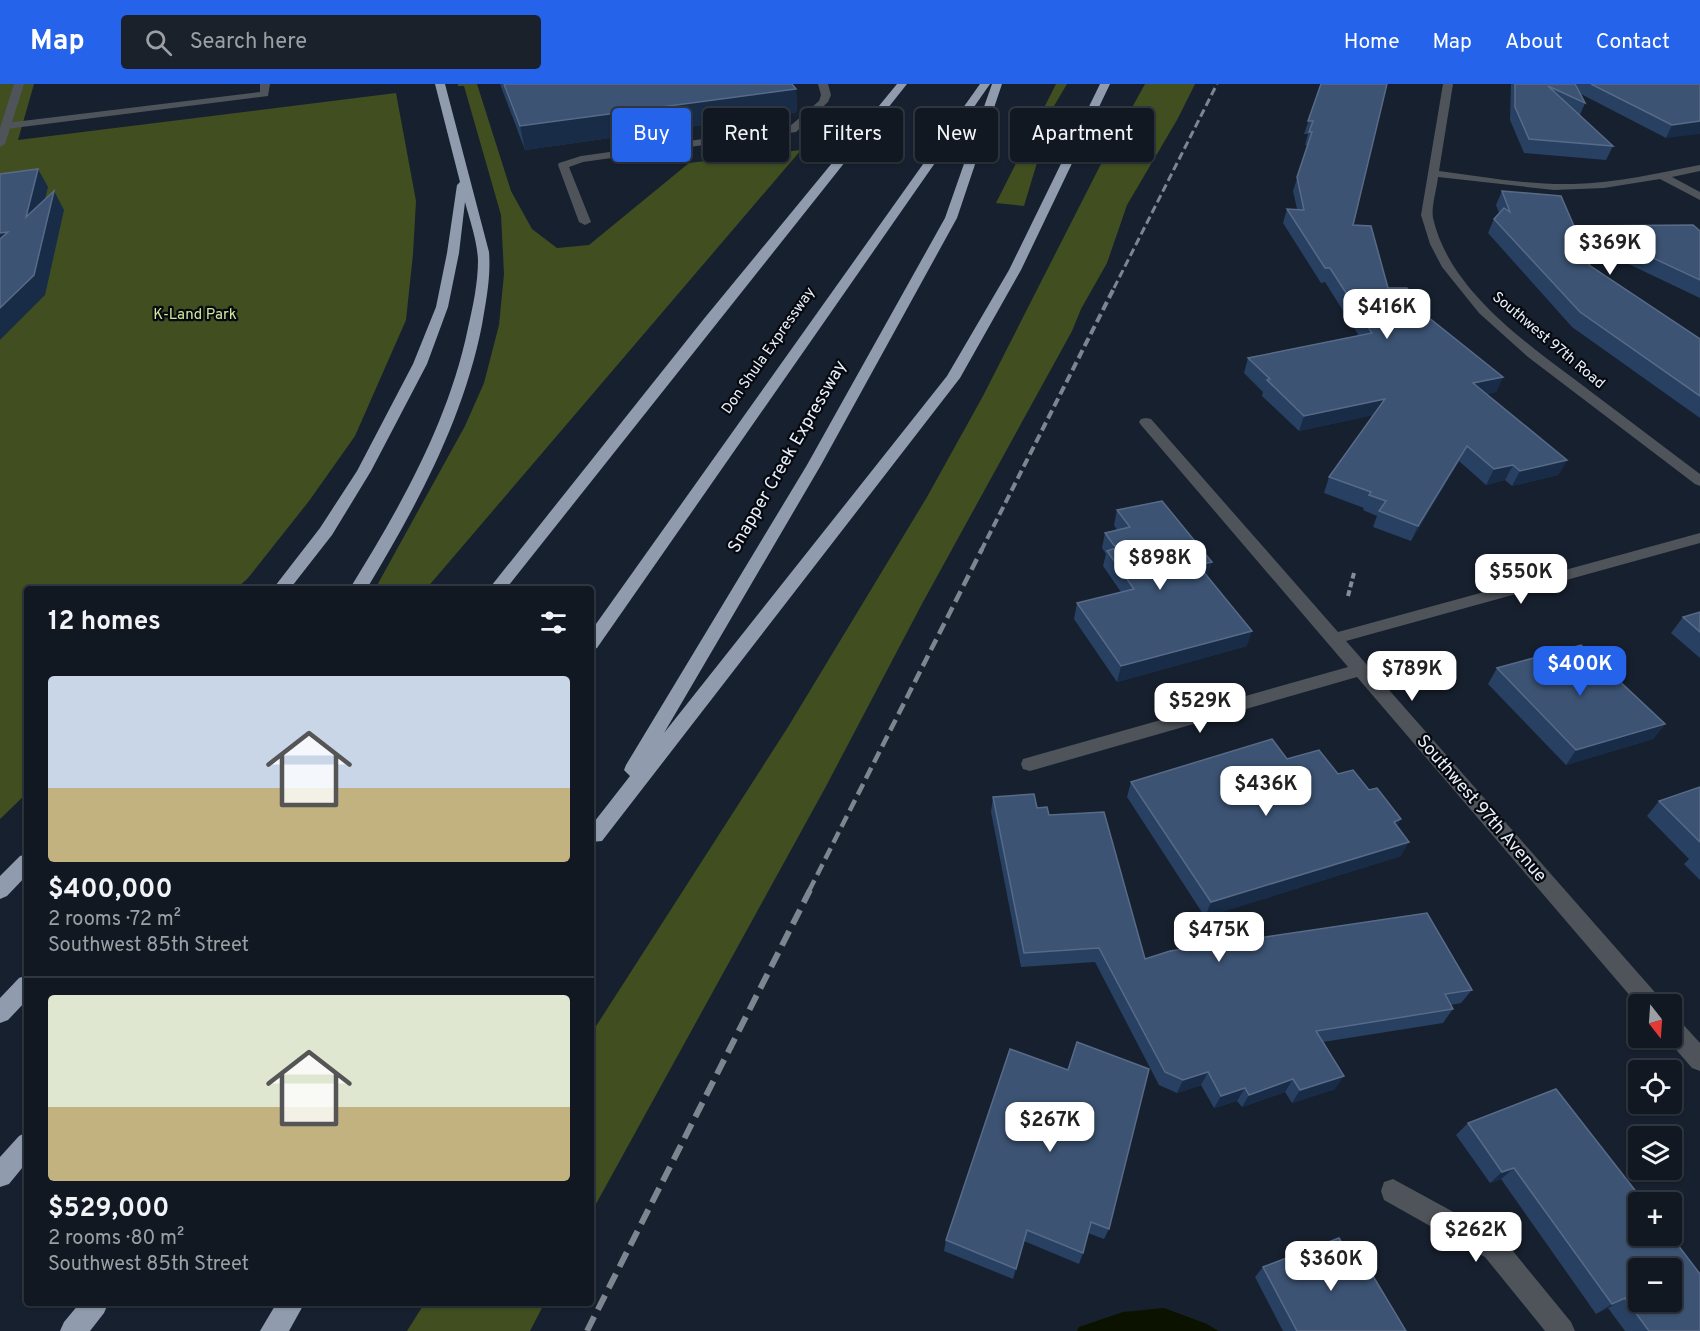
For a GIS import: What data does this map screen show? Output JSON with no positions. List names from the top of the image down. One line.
{"streets":{"highway":["Don Shula Expressway","Snapper Creek Expressway"],"street":["Southwest 97th Road","Southwest 97th Avenue"]},"parks":["K-Land Park"],"north":"bottom","page":{"header":"Map","search":"Search here","nav":["Home","Map","About","Contact"],"chip":["Buy","Rent","Filters","New","Apartment"],"price":["$369K","$416K","$898K","$550K","$400K","$789K","$529K","$436K","$475K","$267K","$262K","$360K"],"heading":"12 homes","list":[{"name":"$400,000","note":"2 rooms · 72 m² · Southwest 85th Street"},{"name":"$529,000","note":"2 rooms · 80 m² · Southwest 85th Street"}],"map_buttons":["+","−"]}}
